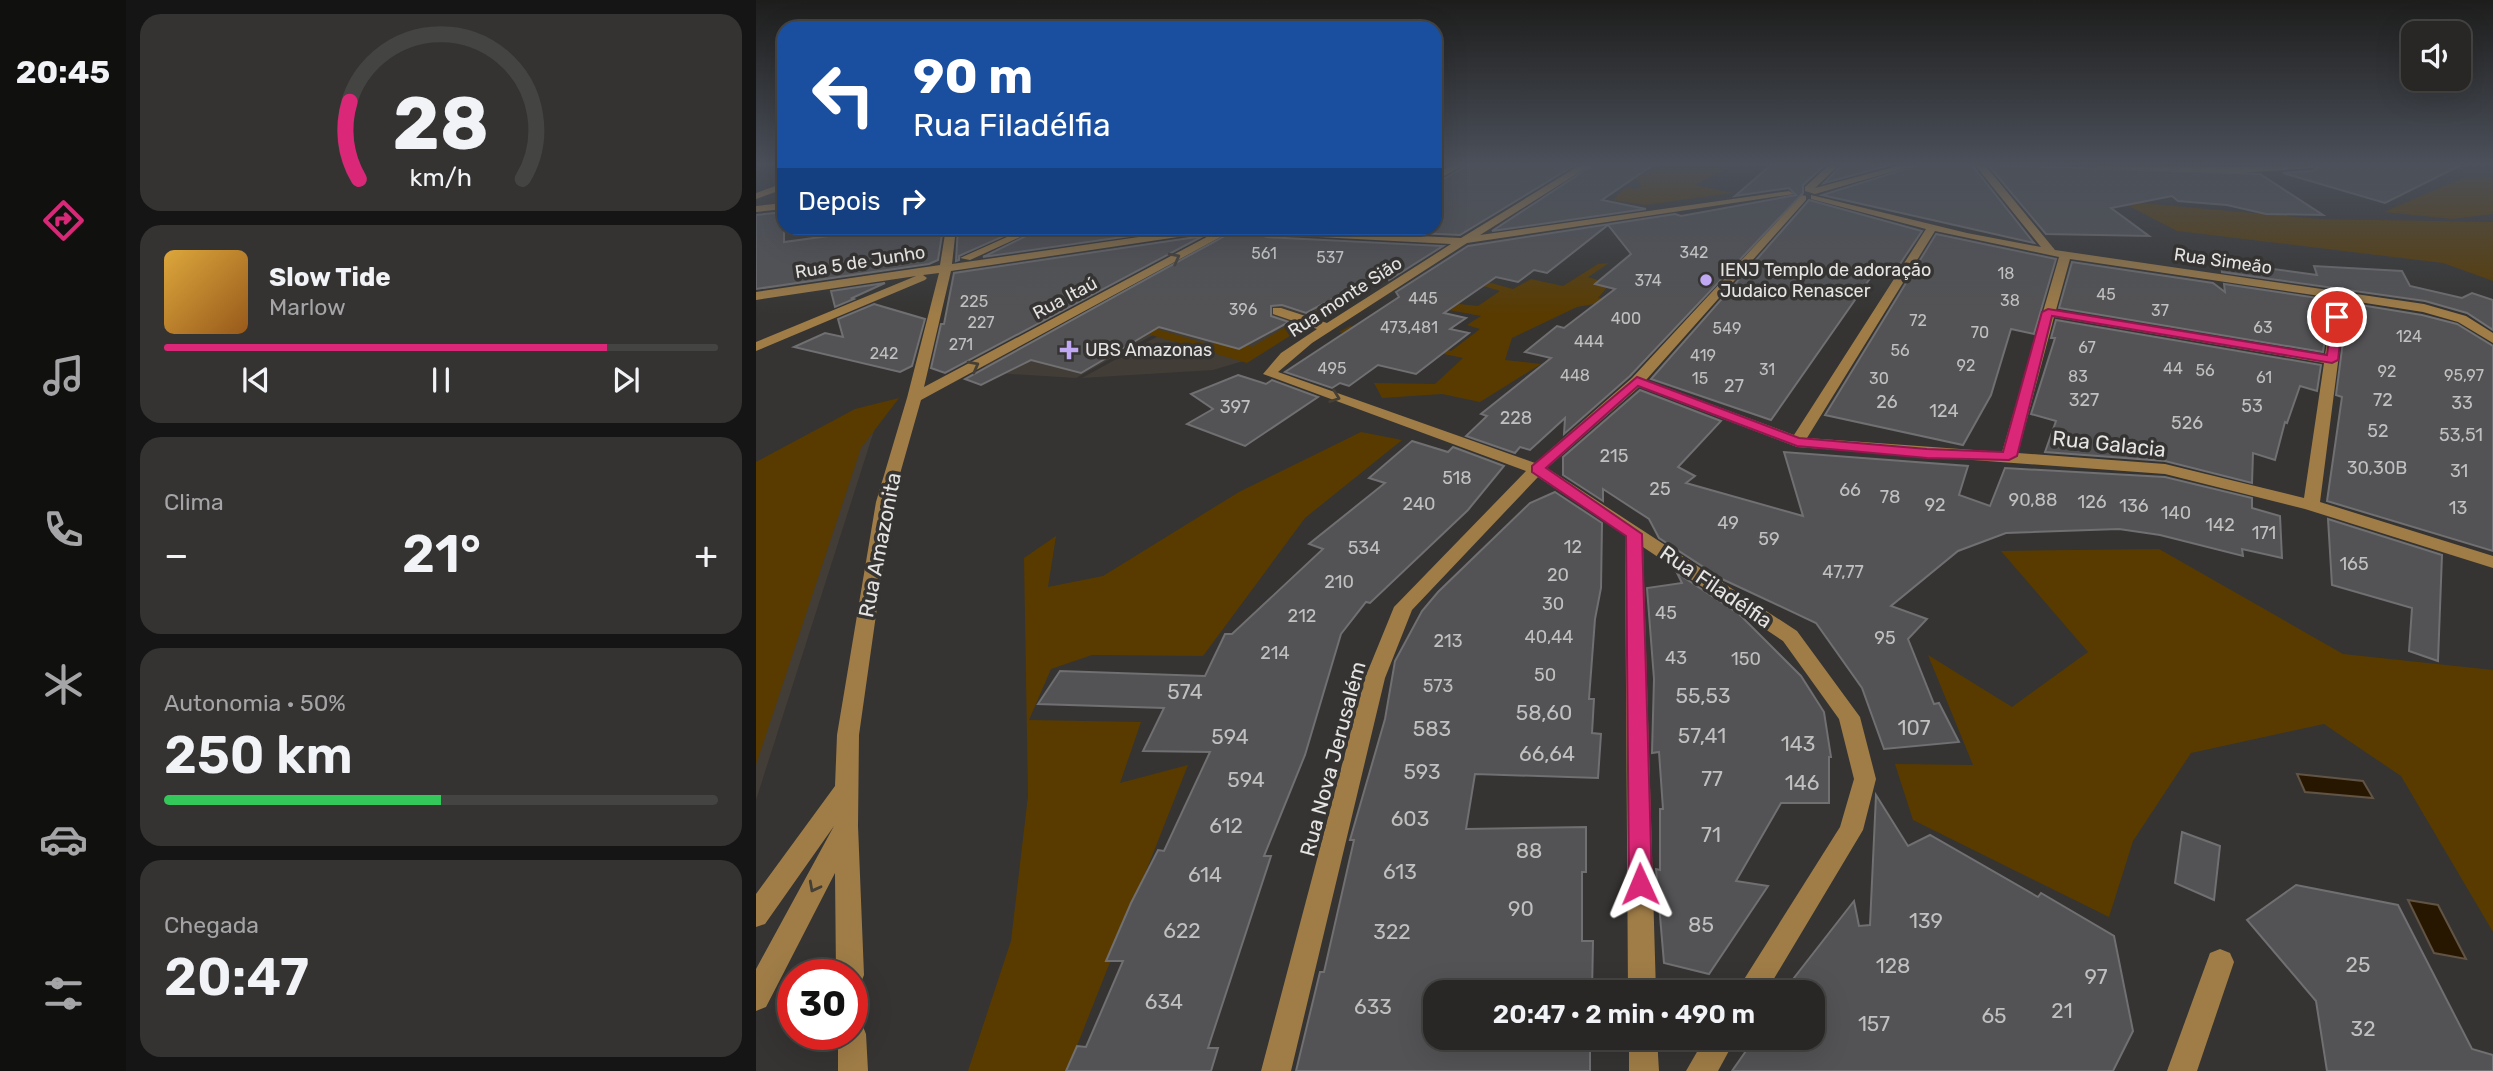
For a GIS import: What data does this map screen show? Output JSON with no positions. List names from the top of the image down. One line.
{"streets":{"street":["Rua Simeão","Rua 5 de Junho","Rua monte Sião","Rua Itaú","Rua Galacia","Rua Amazonita","Rua Filadélfia","Rua Nova Jerusalém"]},"crossings":[["Rua 5 de Junho","Rua Amazonita"],["Rua monte Sião","Rua Filadélfia"],["Rua Itaú","Rua Amazonita"],["Rua Galacia","Rua Nova Jerusalém"],["Rua Filadélfia","Rua Nova Jerusalém"]],"places":{"other":["IENJ Templo de adoração Judaico Renascer"],"health":["UBS Amazonas"]},"house_numbers":["342","561","537","18","374","45","445","38","225","396","37","400","72","227","473,481","63","549","70","124","444","271","67","56","242","419","92","495","44","31","56","92","448","95,97","83","61","15","30","27","327","72","26","33","53","397","124","228","526","52","53,51","215","30,30B","31","518","25","66","78","90,88","126","240","92","136","13","140","49","142","171","59","12","534","165","47,77","20","210","30","45","212","40,44","95","213","214","43","150","50","573","574","55,53","58,60","107","583","57,41","594","143","66,64","593","77","594","146","603","612","71","88","613","614","90","139","85","622","322","25","128","97","634","633","21","65","157","32"],"page":{"tabs":"20:45","turn":["90 m","Rua Filadélfia"],"then":"Depois","song":["Slow Tide","Marlow"],"tile":["Clima",["Autonomia · 50%","250 km"],["Chegada","20:47"]],"heat":["−","21°","+"],"limit":"30","trip":"20:47 · 2 min · 490 m","gauge":["28","km/h"]}}
